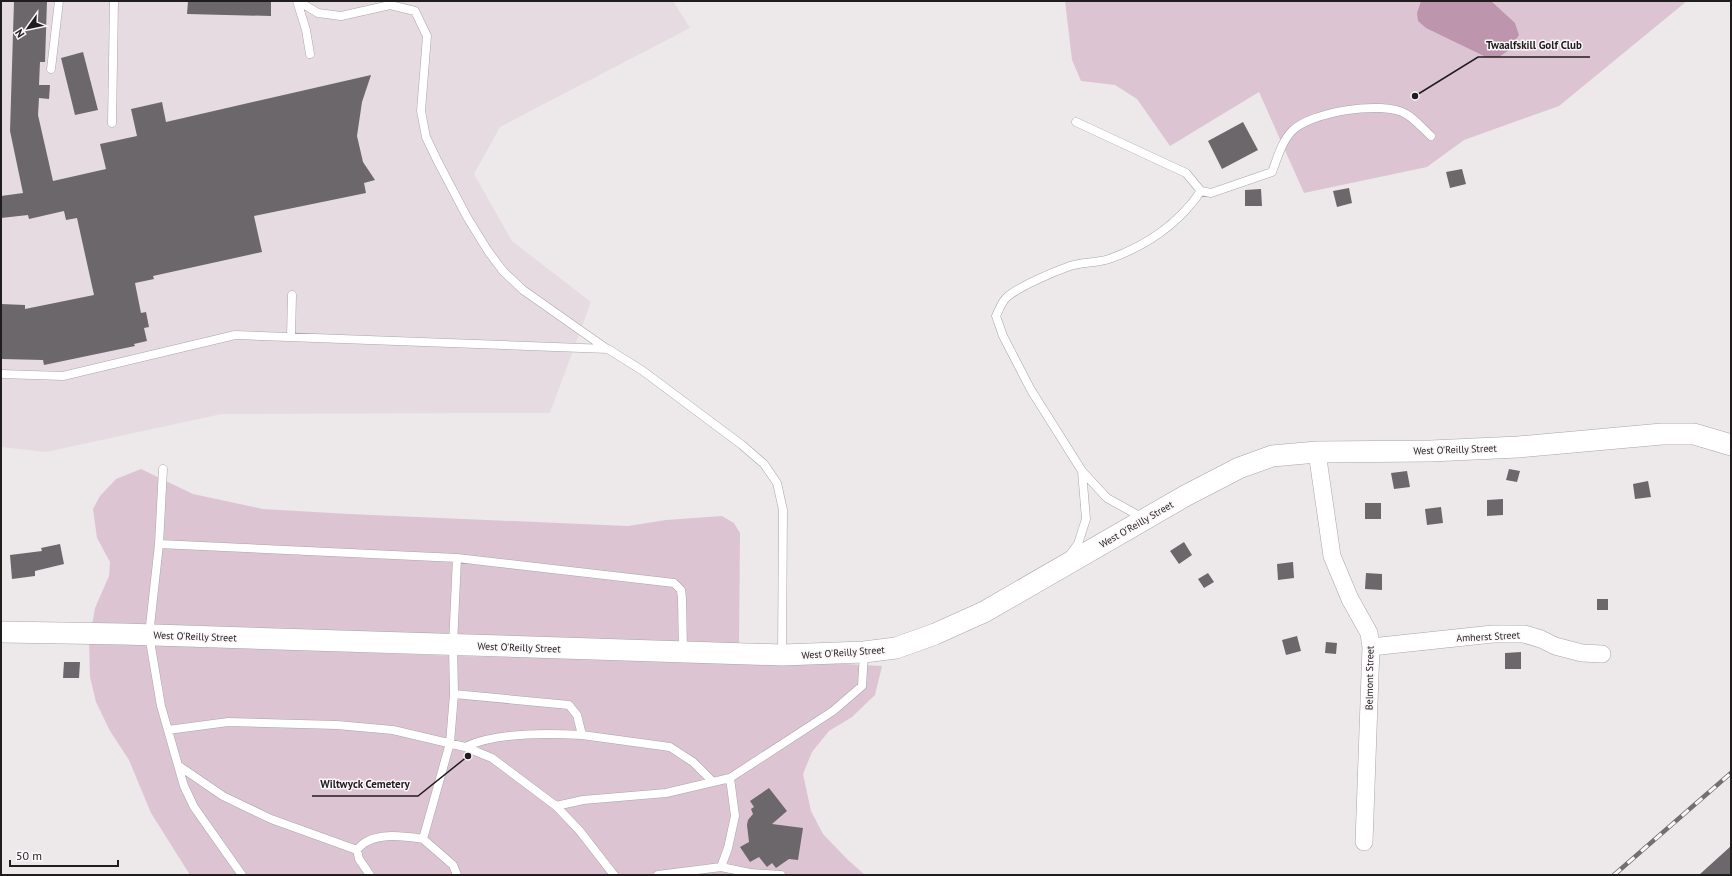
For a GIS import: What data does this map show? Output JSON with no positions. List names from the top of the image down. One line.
{"streets":{"street":["West O'Reilly Street","Amherst Street","Belmont Street"]},"crossings":[["West O'Reilly Street","Belmont Street"],["Amherst Street","Belmont Street"]],"places":["Twaalfskill Golf Club","Wiltwyck Cemetery"],"scale_bar":"50 m","north":"bottom left"}
